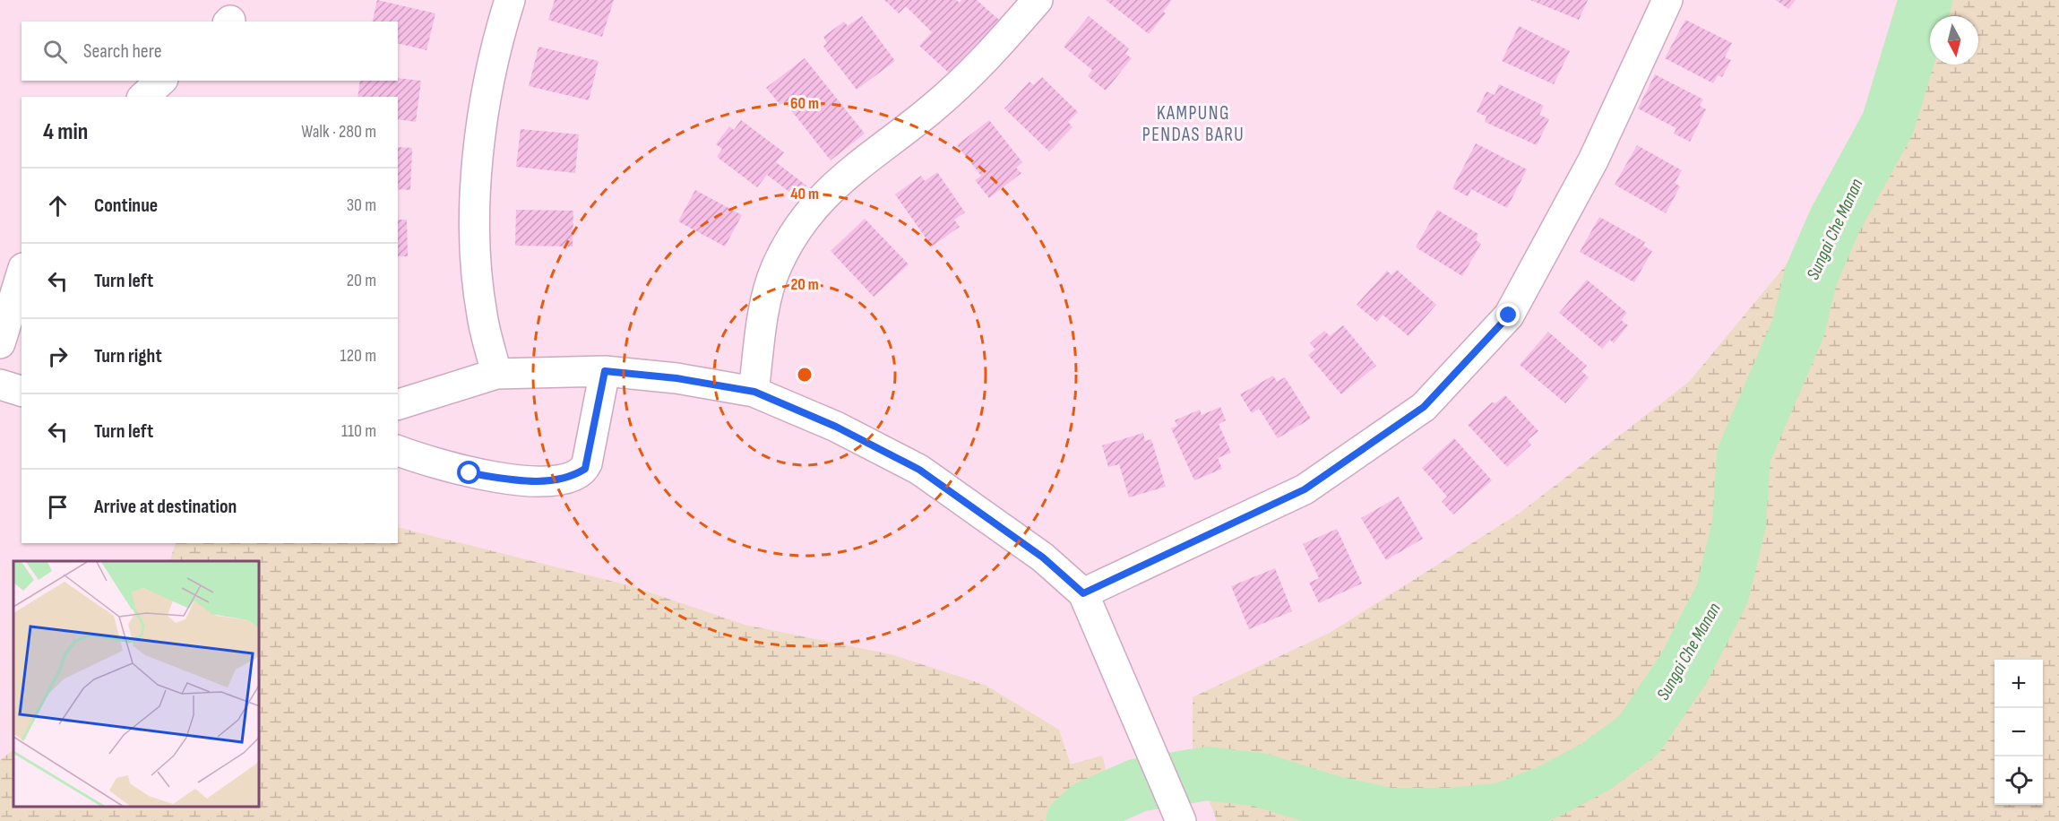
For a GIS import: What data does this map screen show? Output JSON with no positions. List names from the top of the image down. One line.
{"districts":["KAMPUNG PENDAS BARU"],"water":["Sungai Che Manan"],"north":"bottom","page":{"search":"Search here","heading":["4 min","Walk · 280 m"],"list":[["Continue","30 m"],["Turn left","20 m"],["Turn right","120 m"],["Turn left","110 m"],"Arrive at destination"],"map_buttons":["+","−"]},"rings":["60 m","40 m","20 m"]}
